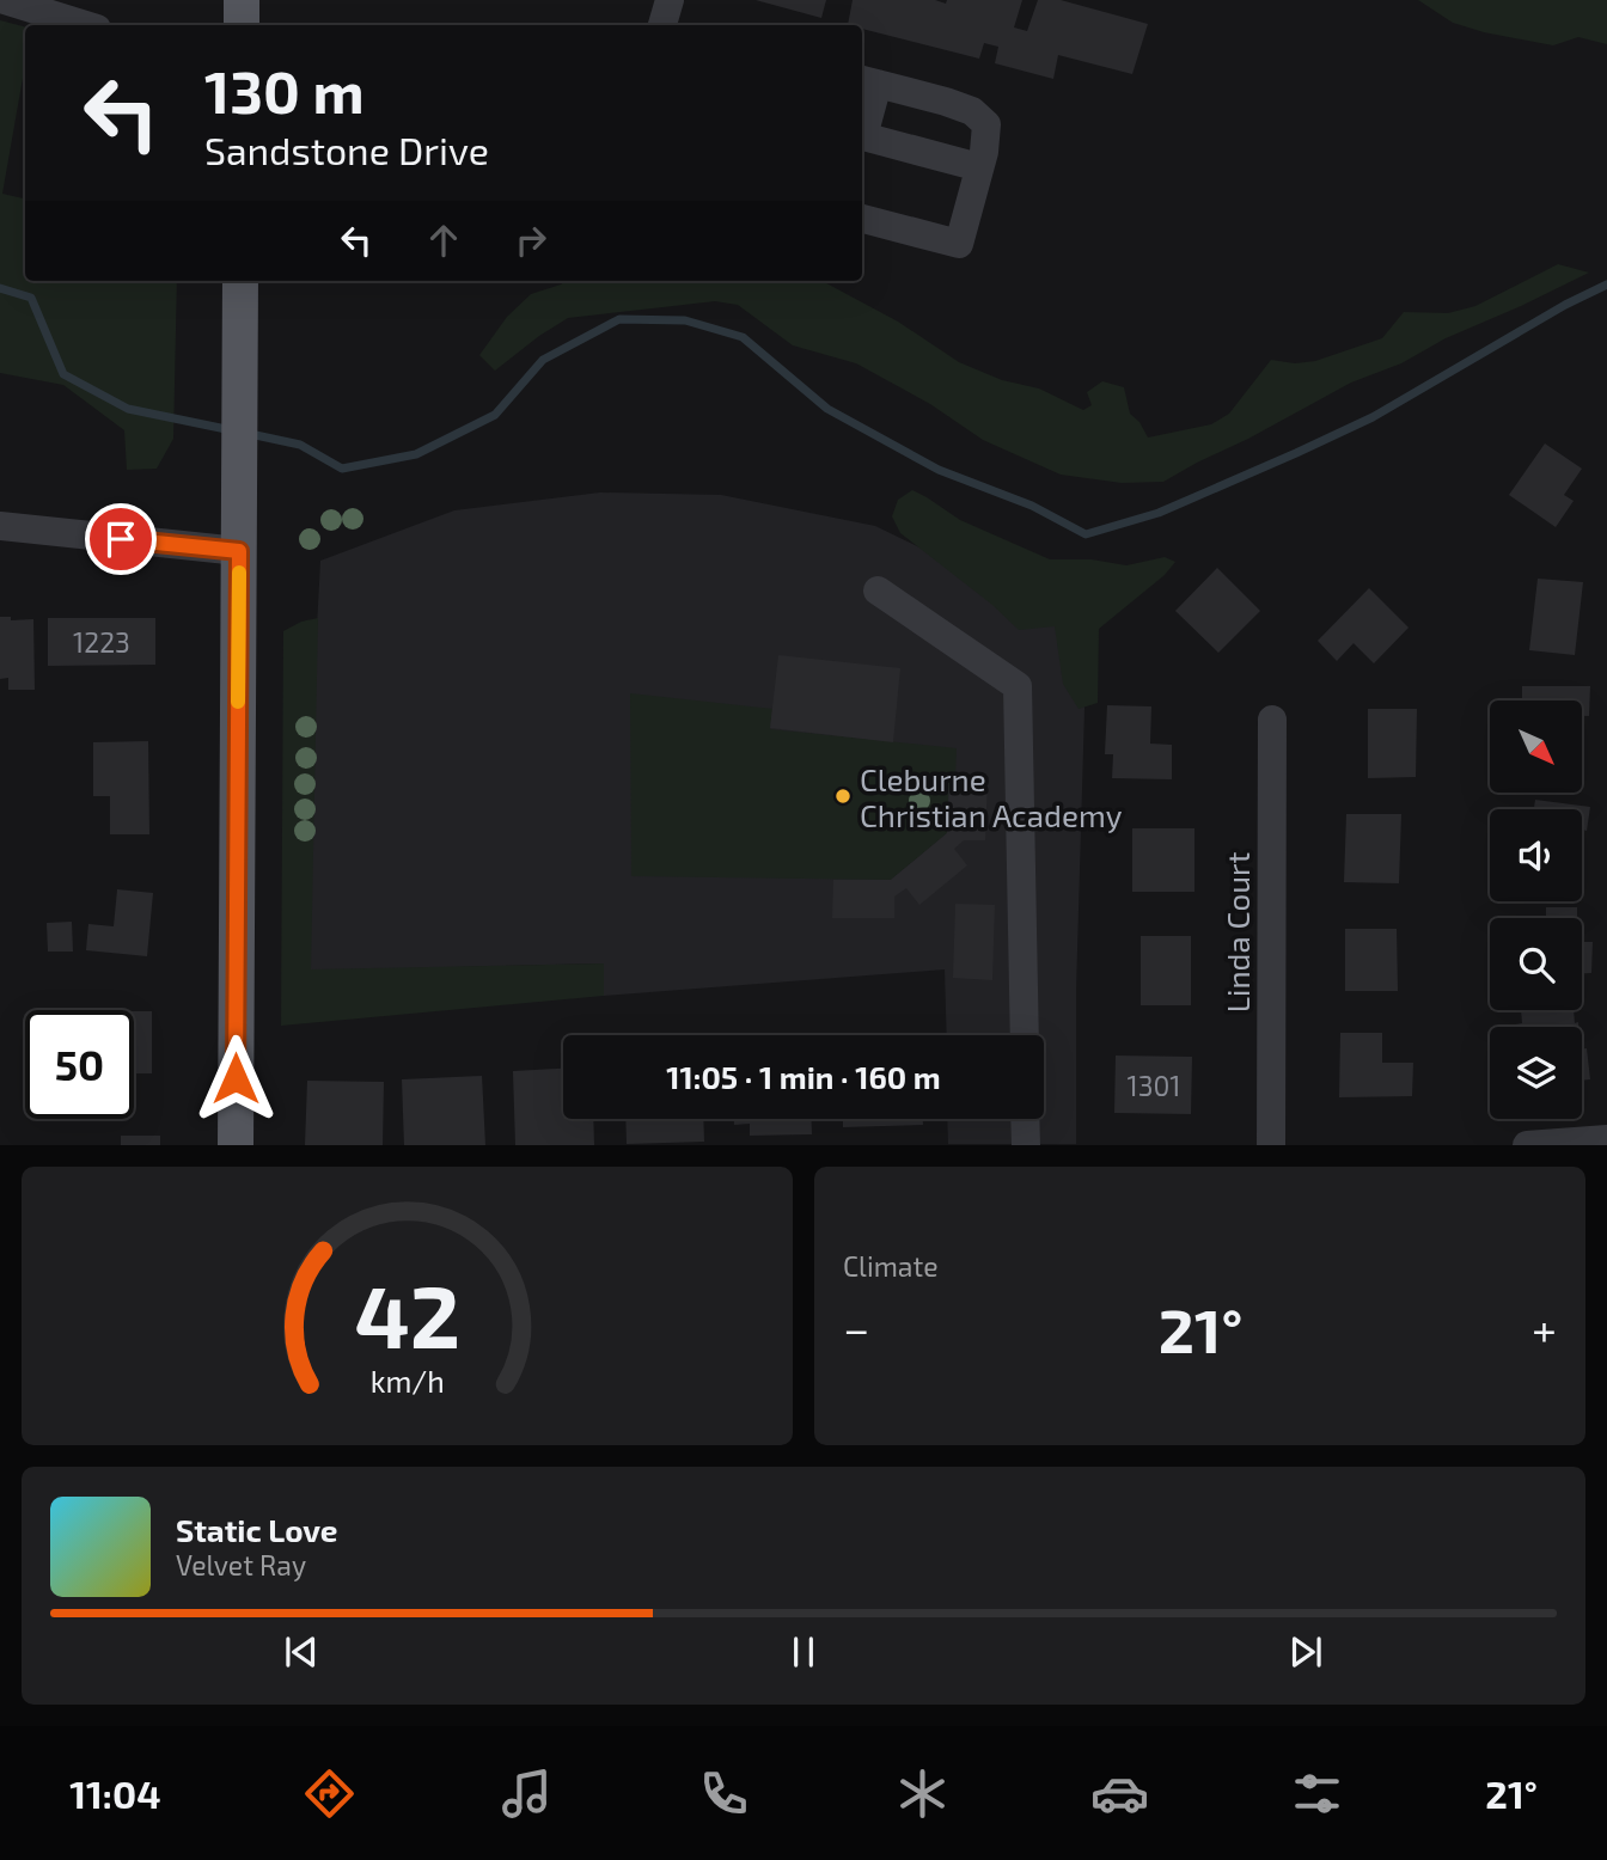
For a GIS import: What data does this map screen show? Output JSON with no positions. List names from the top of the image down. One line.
{"streets":{"street":["Linda Court"]},"places":["Cleburne Christian Academy"],"house_numbers":["1223","1301"],"north":"bottom right","page":{"turn":["130 m","Sandstone Drive"],"limit":"50","trip":"11:05 · 1 min · 160 m","tile":"Climate","heat":["−","21°","+"],"song":["Static Love","Velvet Ray"],"tabs":["11:04","21°"],"gauge":["42","km/h"]}}
